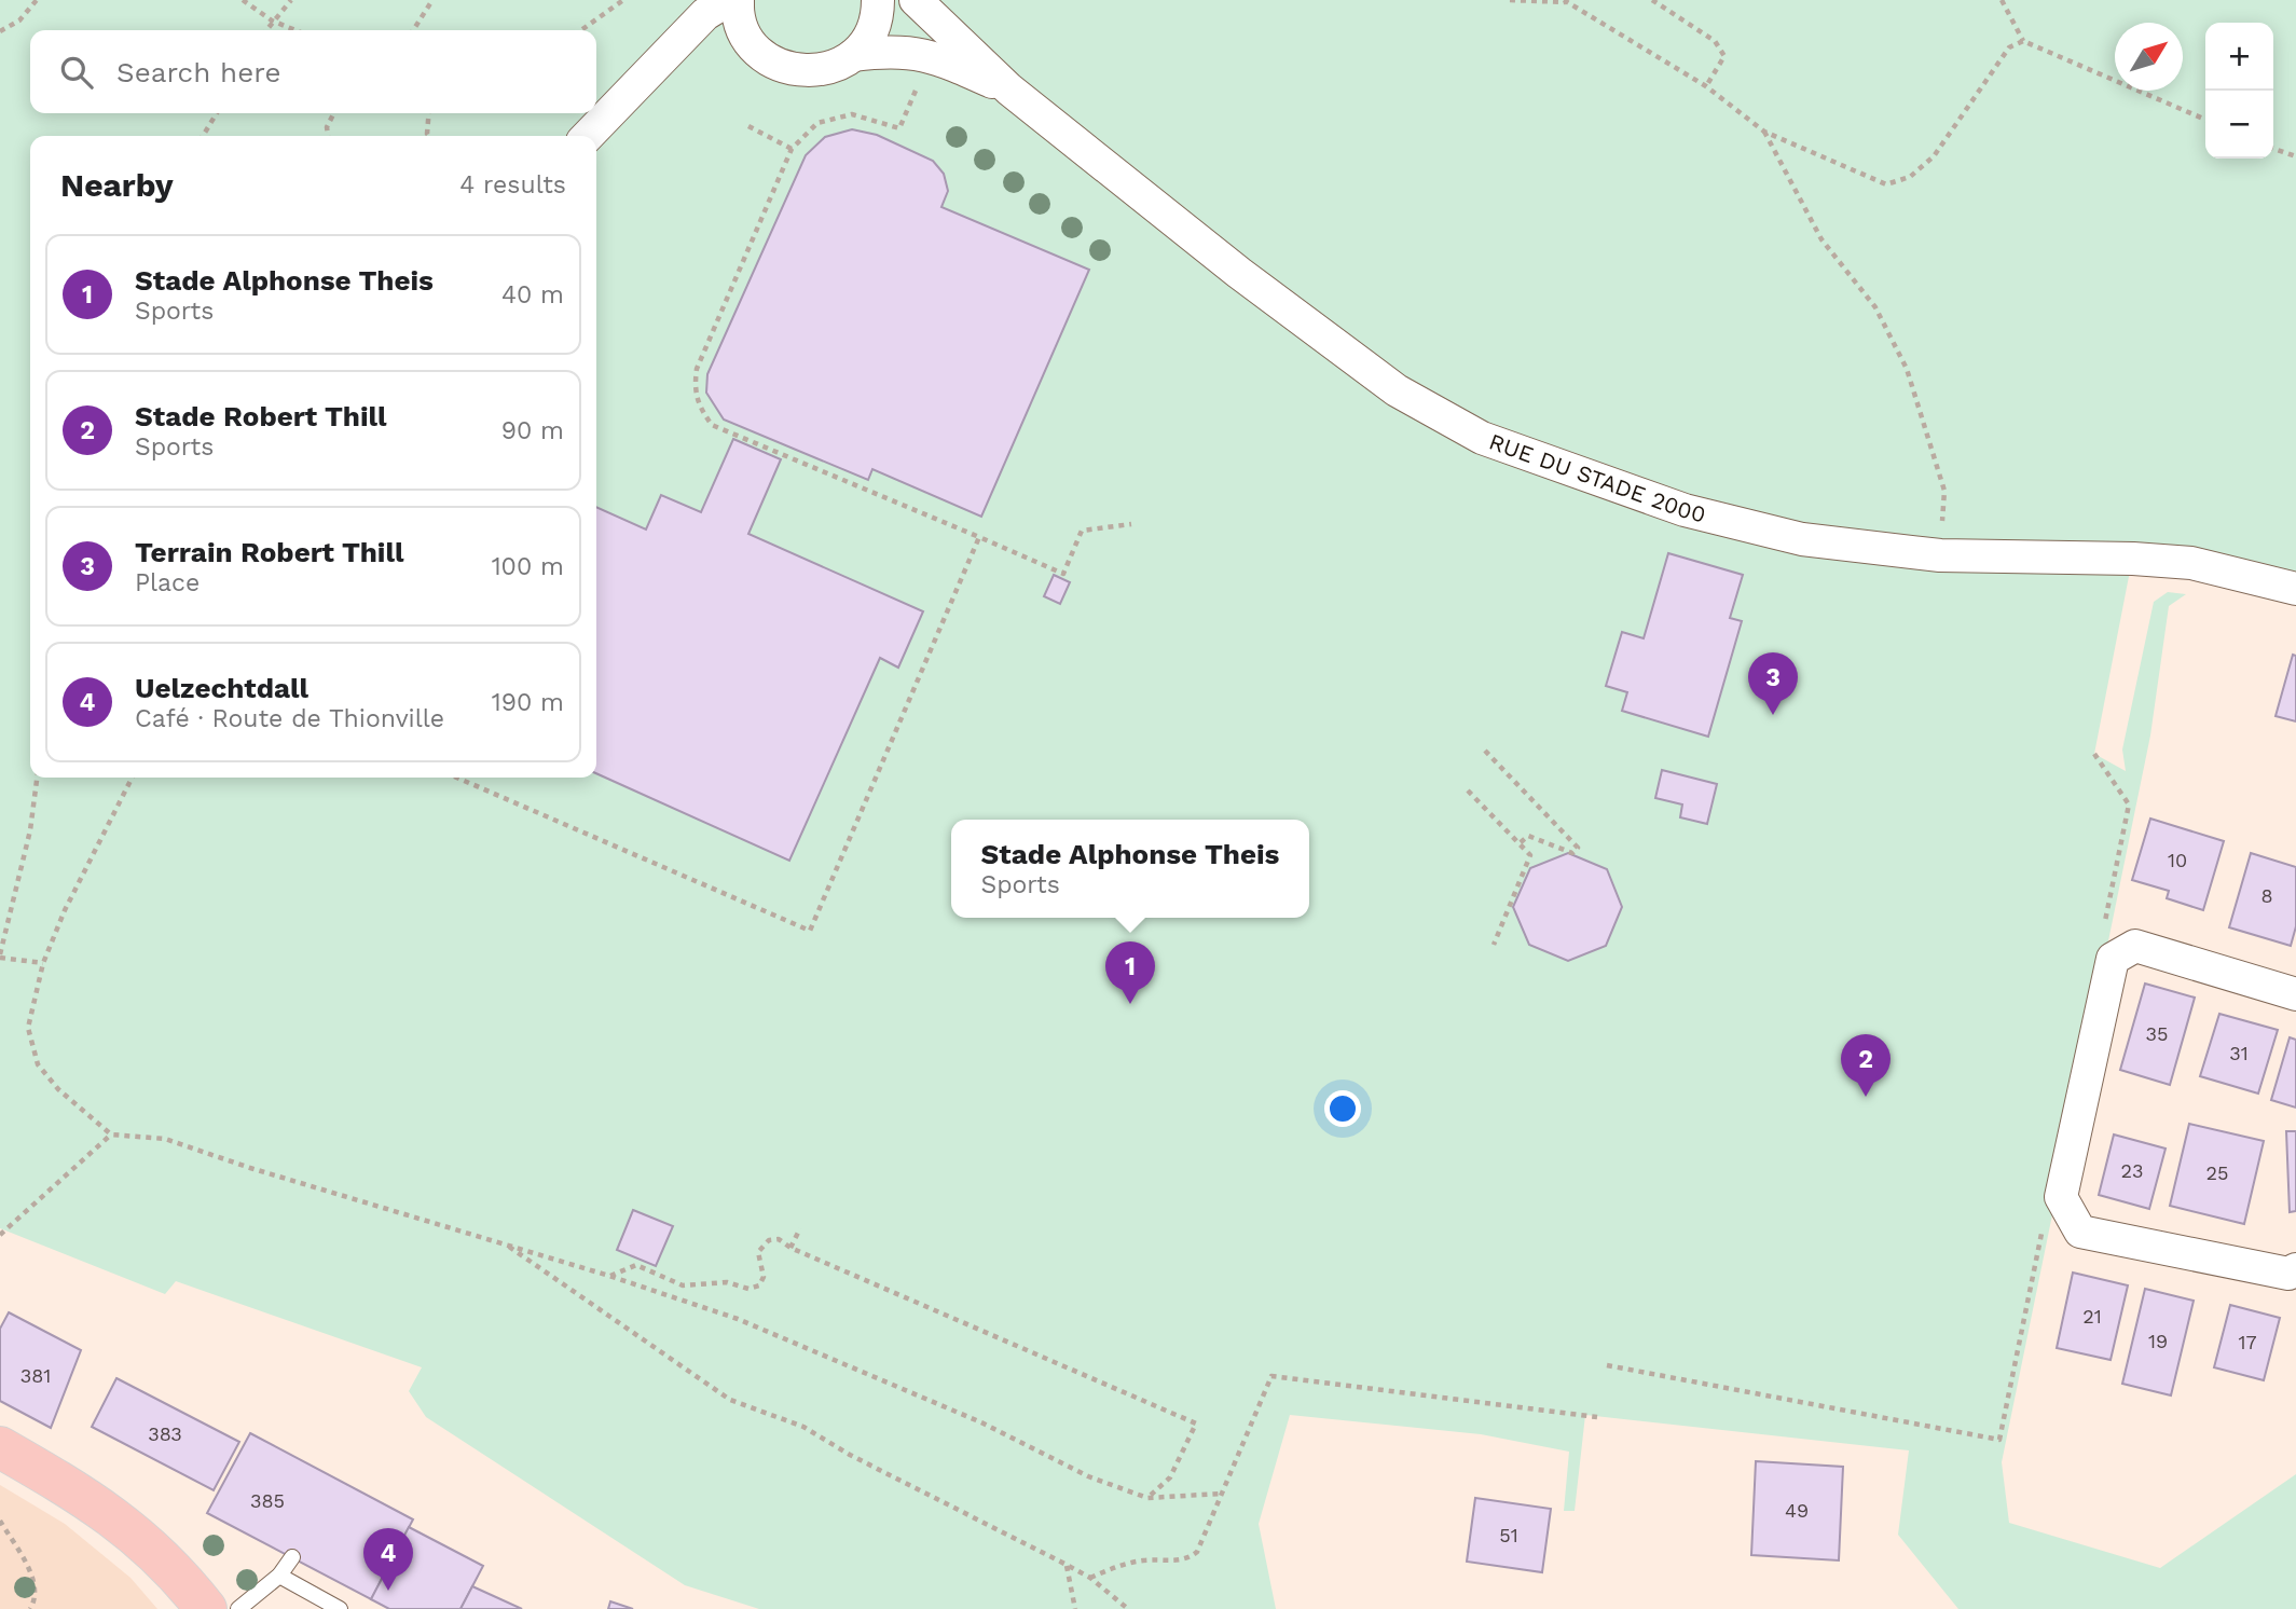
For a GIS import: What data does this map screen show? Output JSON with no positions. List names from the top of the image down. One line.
{"streets":{"street":["RUE DU STADE 2000"]},"house_numbers":["10","8","35","31","23","25","21","19","17","381","383","385","49","51"],"north":"top right","page":{"map_buttons":["+","−"],"search":"Search here","heading":["Nearby","4 results"],"list":[{"mark":"1","name":"Stade Alphonse Theis","note":"Sports","value":"40 m"},{"mark":"2","name":"Stade Robert Thill","note":"Sports","value":"90 m"},{"mark":"3","name":"Terrain Robert Thill","note":"Place","value":"100 m"},{"mark":"4","name":"Uelzechtdall","note":"Café · Route de Thionville","value":"190 m"}],"pins":["3","1","2","4"],"popup":["Stade Alphonse Theis","Sports"]}}
